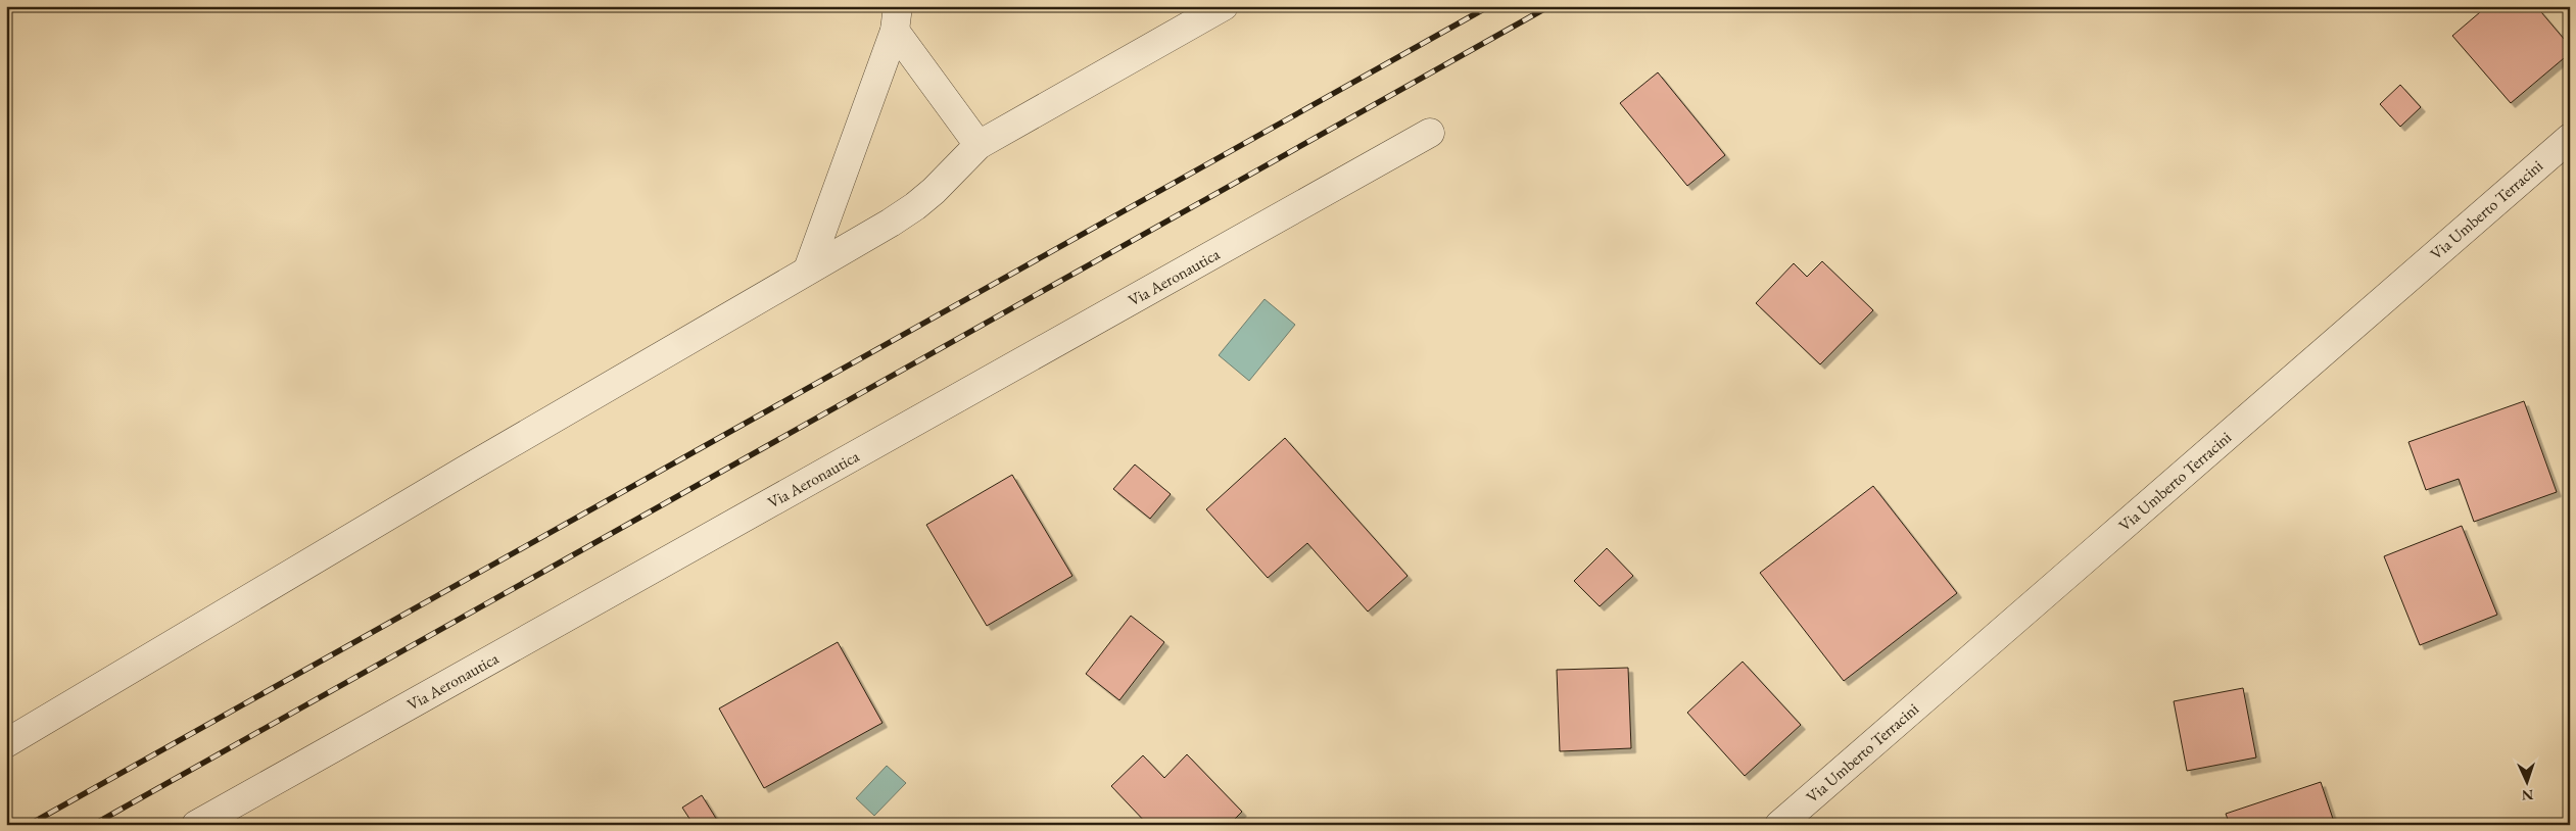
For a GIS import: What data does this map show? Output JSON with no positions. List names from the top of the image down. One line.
{"streets":{"street":["Via Umberto Terracini","Via Aeronautica"]},"north":"bottom"}
